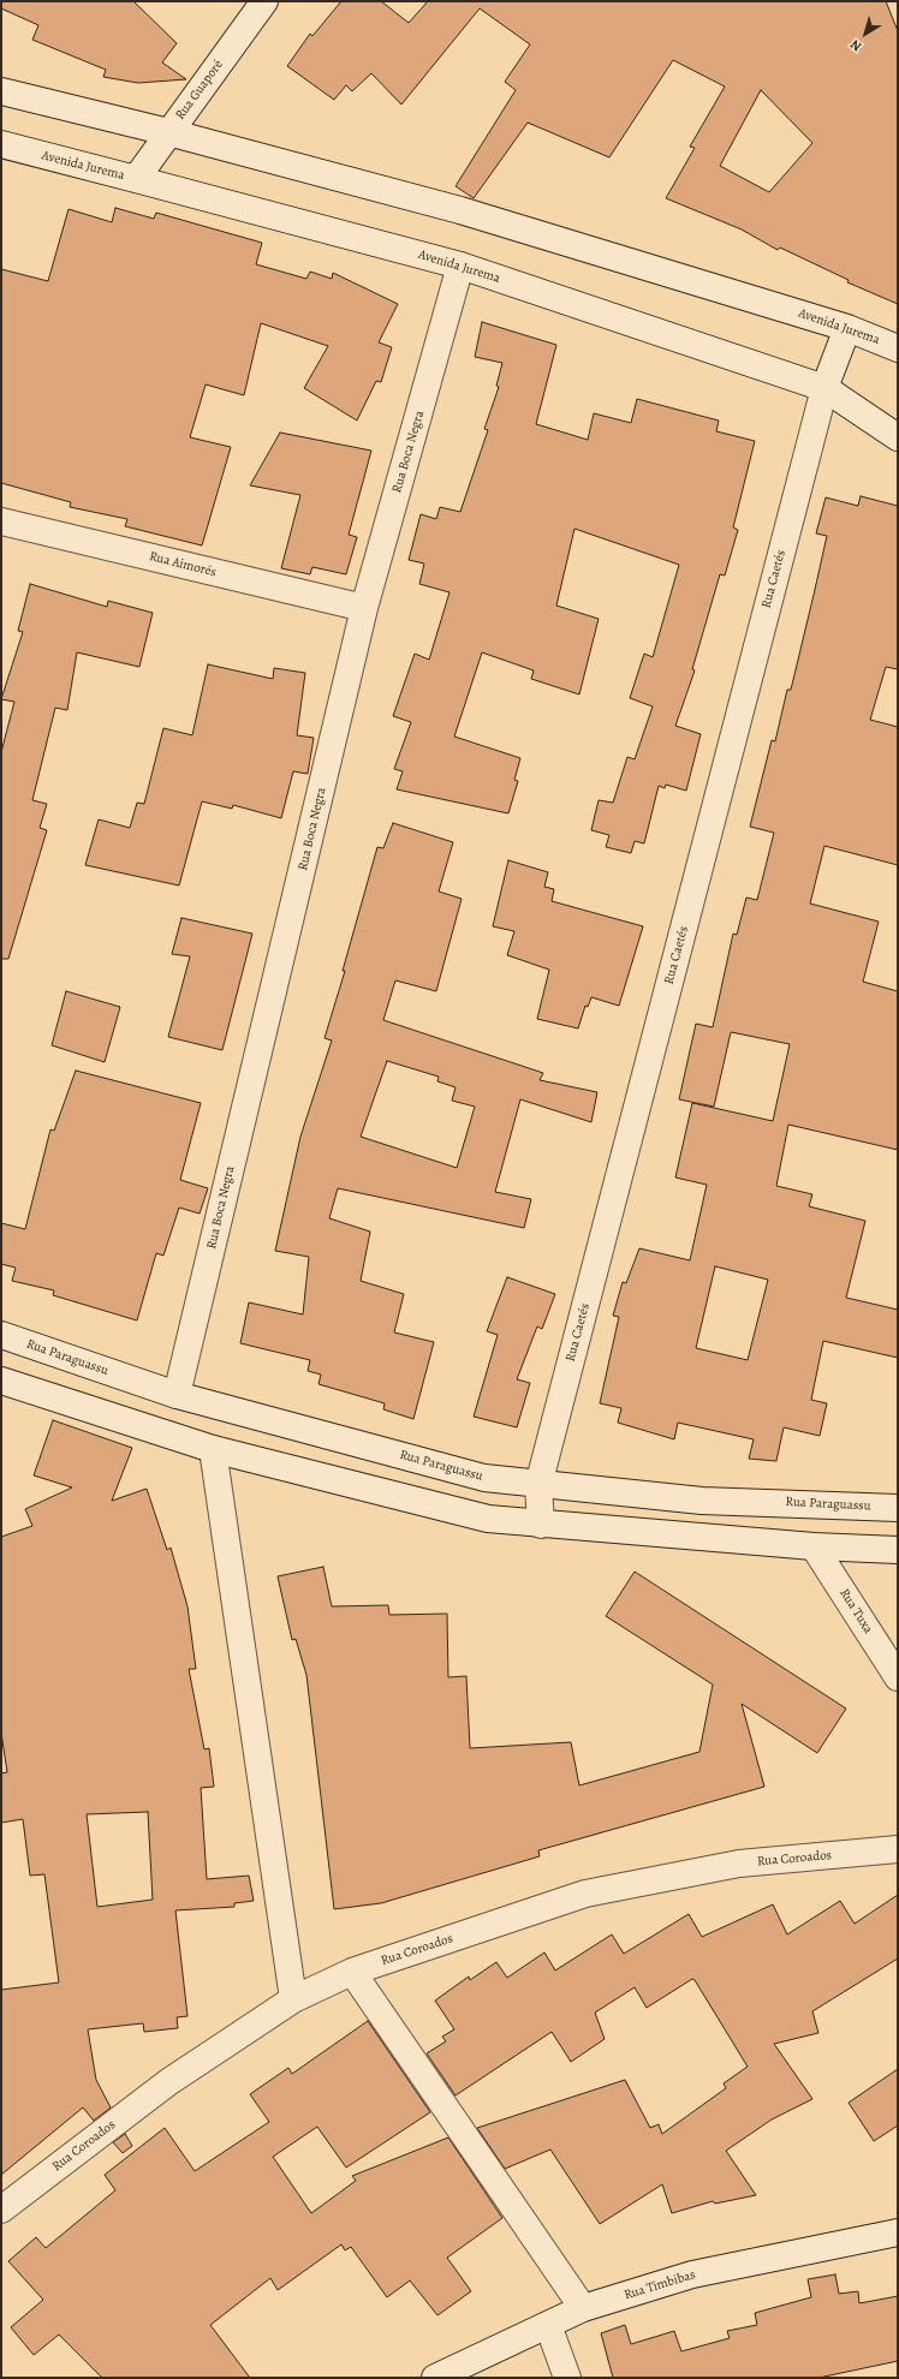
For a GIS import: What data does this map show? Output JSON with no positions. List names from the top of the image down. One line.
{"streets":{"street":["Rua Guaporé","Avenida Jurema","Rua Boca Negra","Rua Aimorés","Rua Caetés","Rua Paraguassu","Rua Tuxa","Rua Coroados","Rua Timbibas"]},"crossings":[["Rua Guaporé","Avenida Jurema"],["Avenida Jurema","Rua Boca Negra"],["Avenida Jurema","Rua Caetés"],["Rua Boca Negra","Rua Aimorés"],["Rua Boca Negra","Rua Paraguassu"],["Rua Caetés","Rua Paraguassu"]],"north":"bottom left"}
